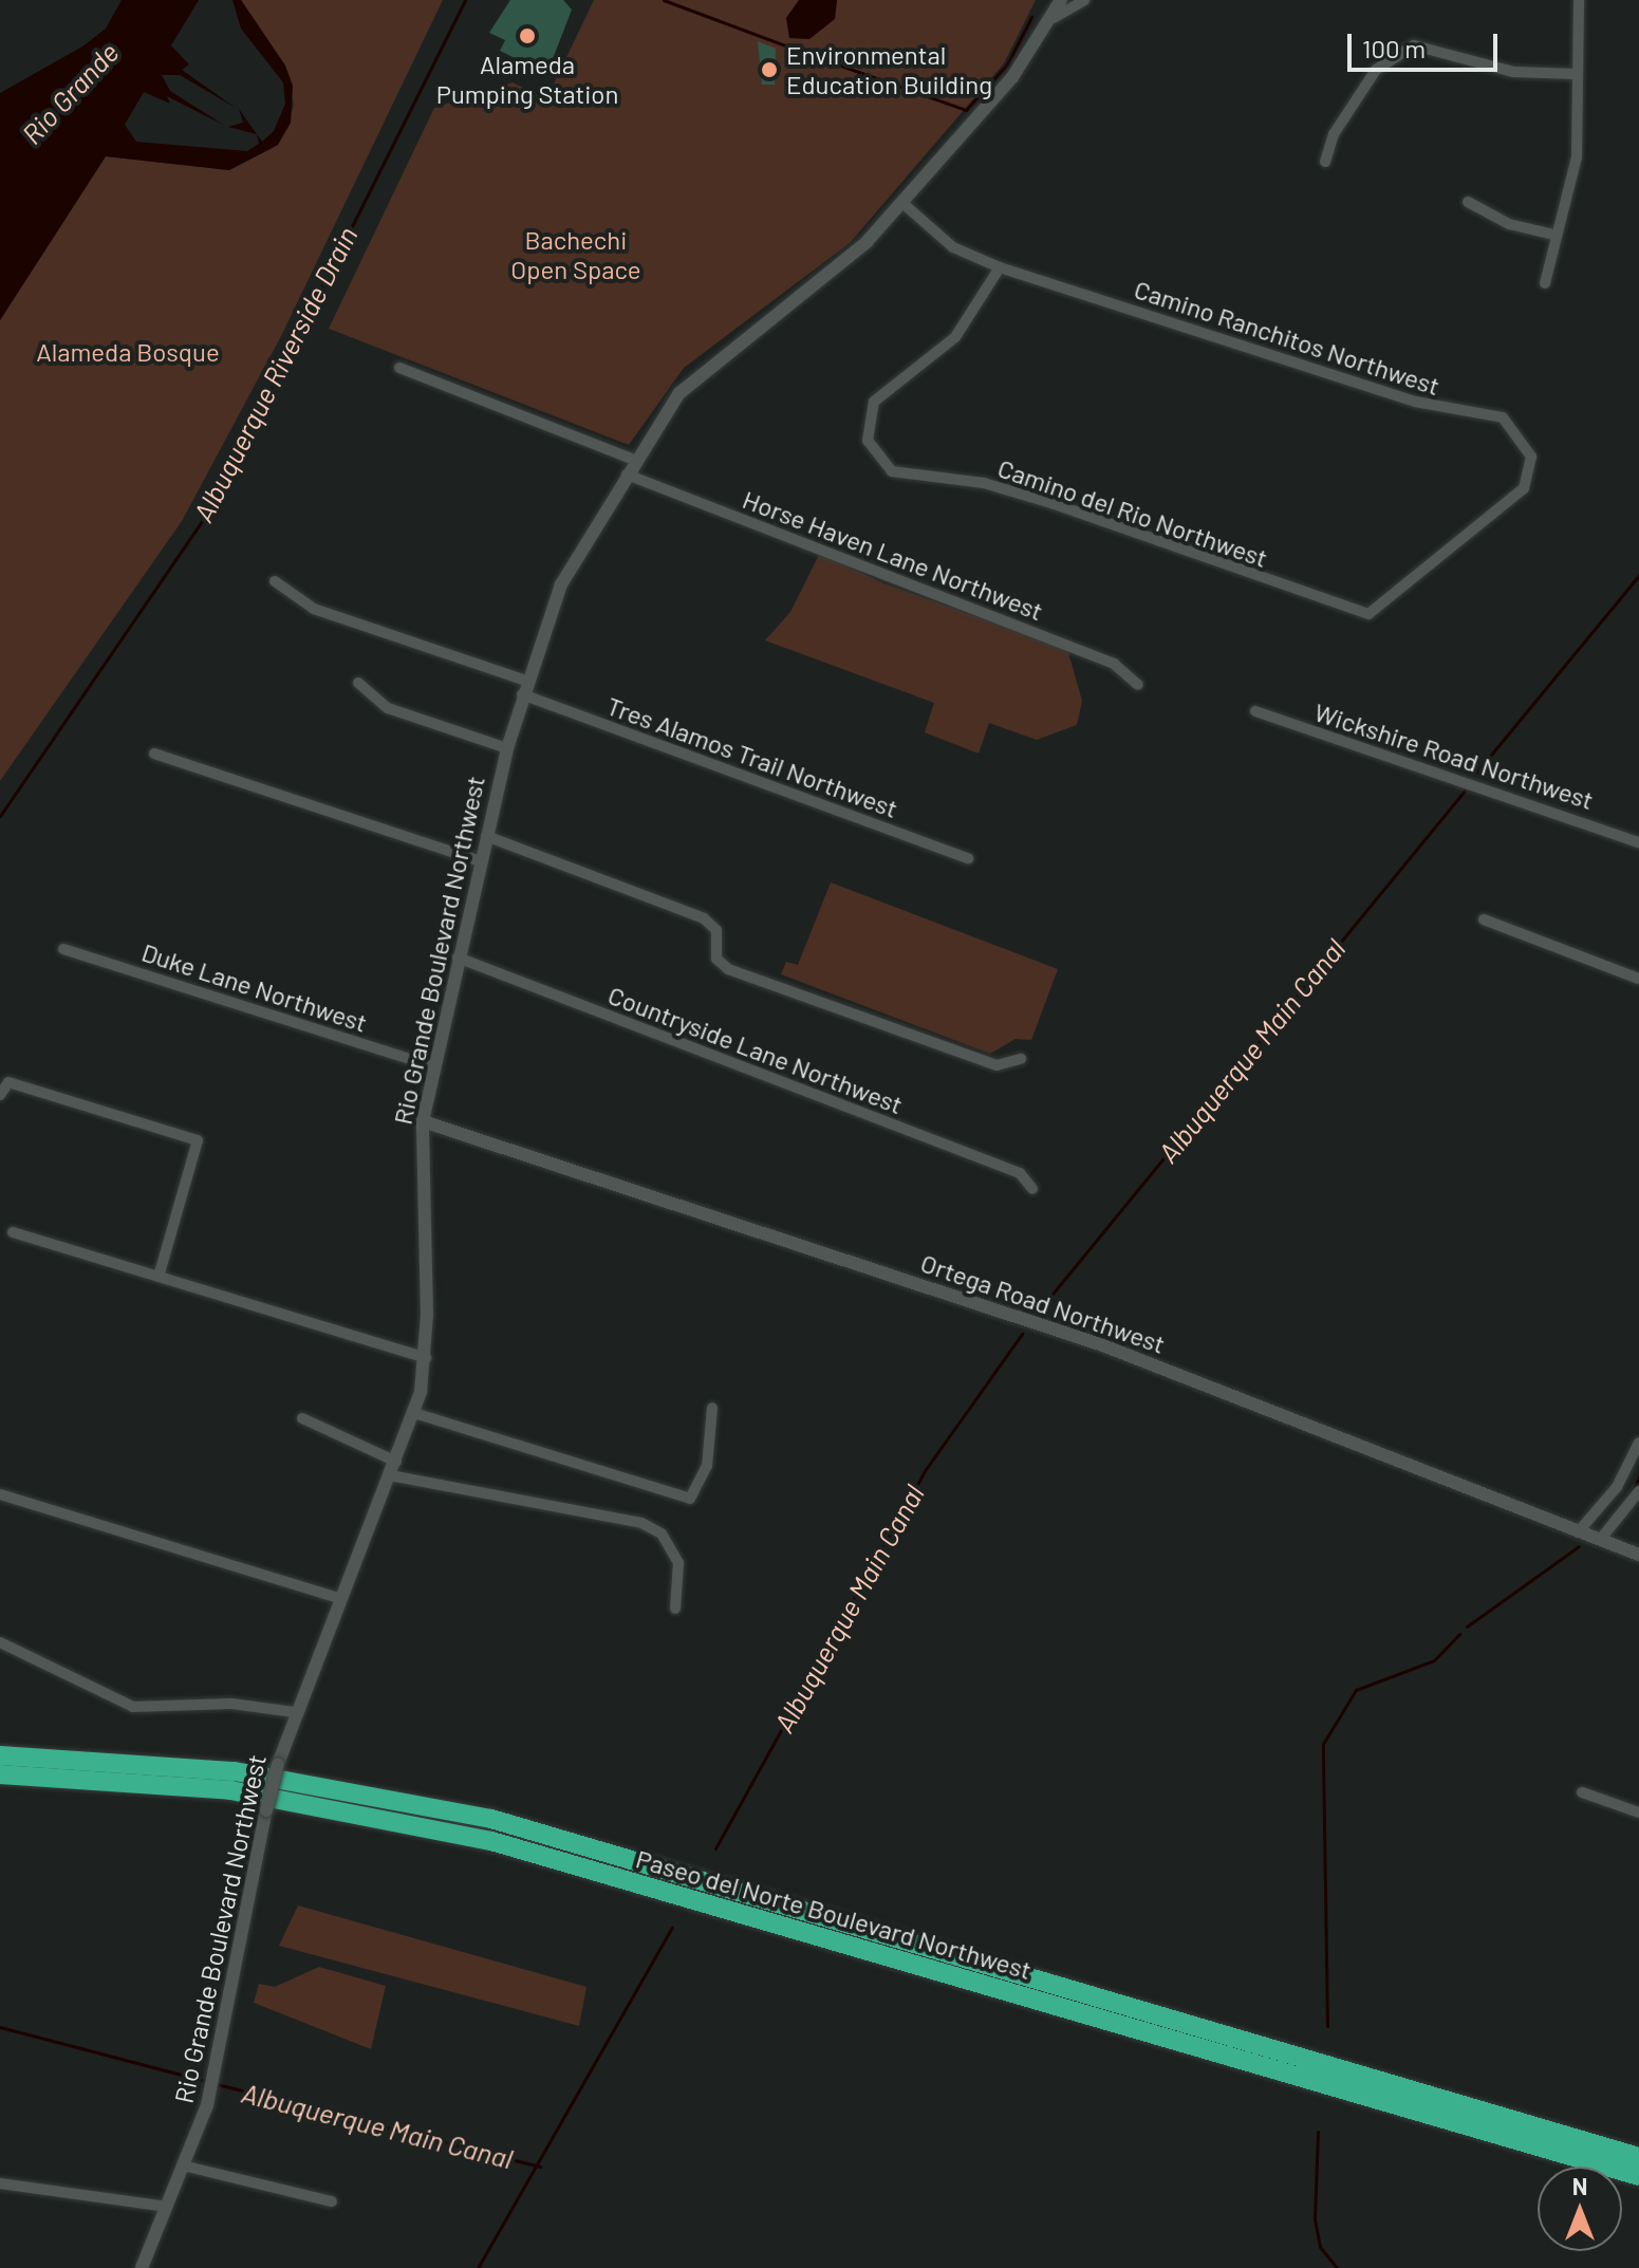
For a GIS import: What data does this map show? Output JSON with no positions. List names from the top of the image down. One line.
{"streets":{"highway":["Paseo del Norte Boulevard Northwest"],"street":["Camino Ranchitos Northwest","Camino del Rio Northwest","Horse Haven Lane Northwest","Wickshire Road Northwest","Tres Alamos Trail Northwest","Rio Grande Boulevard Northwest","Duke Lane Northwest","Countryside Lane Northwest","Ortega Road Northwest"]},"crossings":[["Camino Ranchitos Northwest","Camino del Rio Northwest"],["Camino Ranchitos Northwest","Rio Grande Boulevard Northwest"],["Horse Haven Lane Northwest","Rio Grande Boulevard Northwest"],["Tres Alamos Trail Northwest","Rio Grande Boulevard Northwest"],["Rio Grande Boulevard Northwest","Duke Lane Northwest"],["Rio Grande Boulevard Northwest","Countryside Lane Northwest"],["Rio Grande Boulevard Northwest","Ortega Road Northwest"]],"water":["Rio Grande","Albuquerque Riverside Drain","Albuquerque Main Canal"],"parks":["Bachechi Open Space","Alameda Bosque"],"places":["Alameda Pumping Station","Environmental Education Building"],"scale_bar":"100 m","north":"top"}
